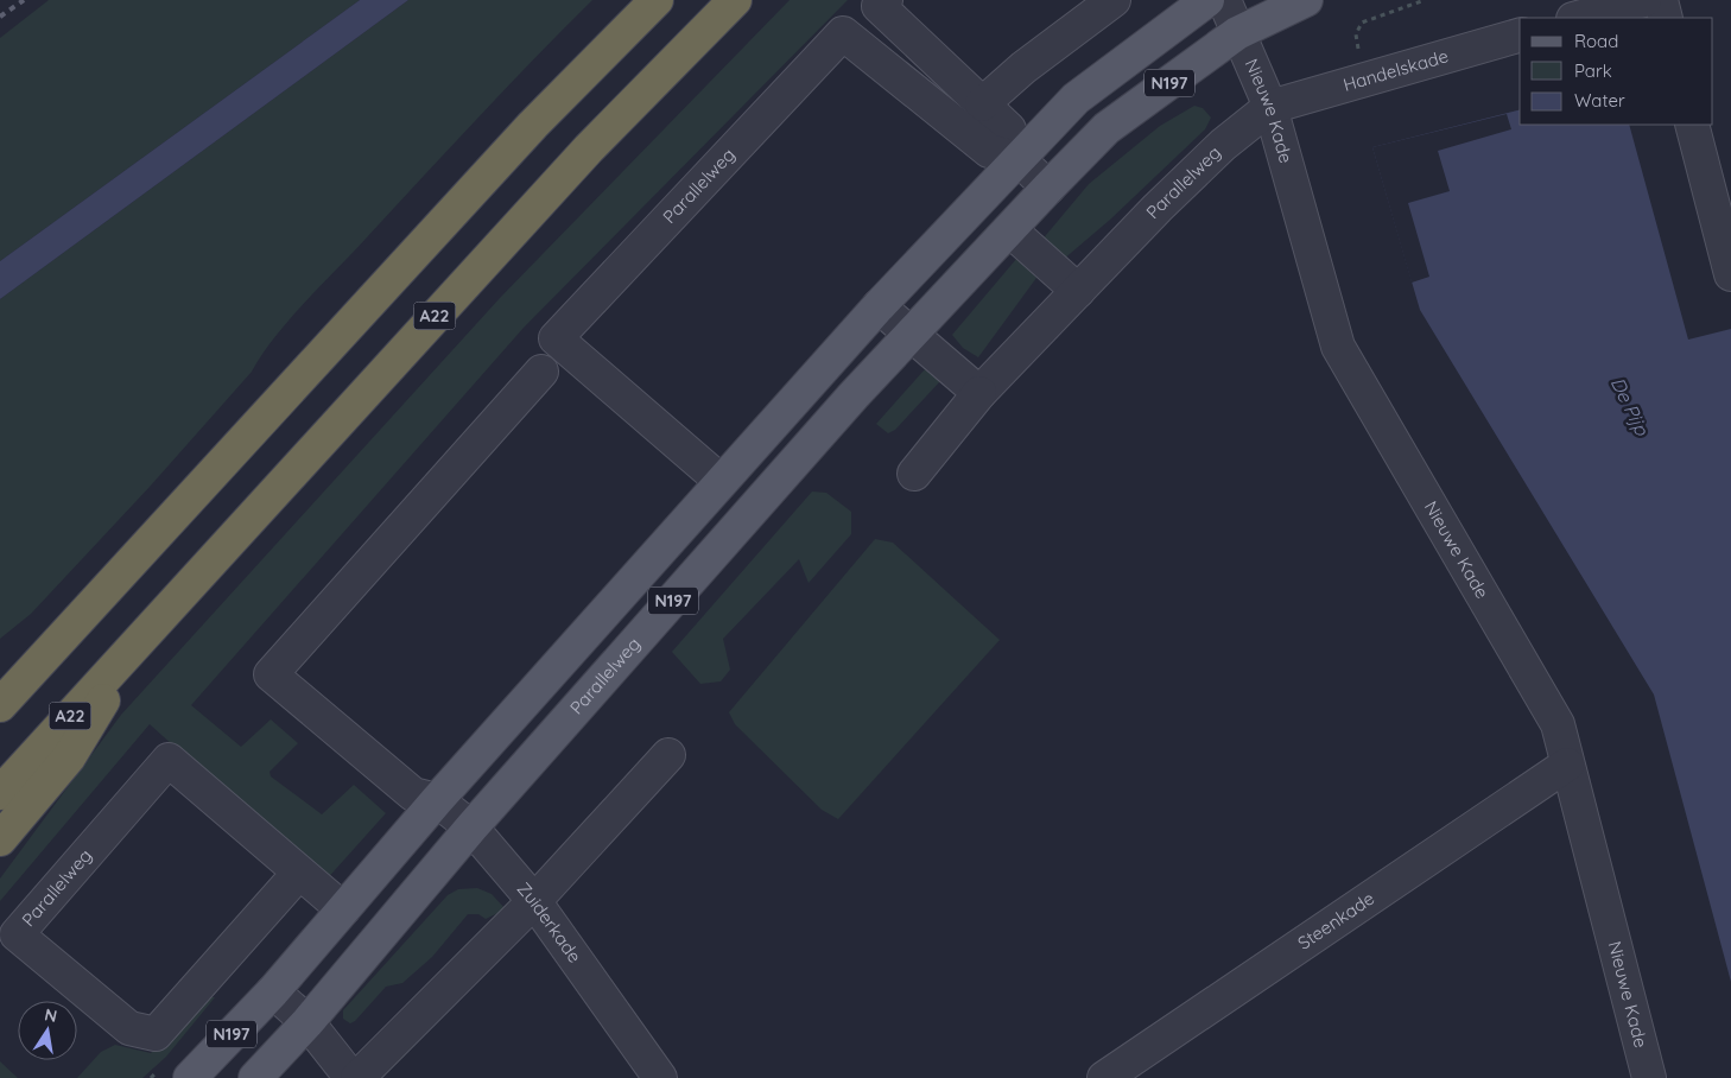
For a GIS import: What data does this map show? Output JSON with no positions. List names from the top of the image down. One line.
{"streets":{"highway":["A22"],"main road":["N197","Parallelweg"],"street":["Handelskade","Nieuwe Kade","Steenkade","Zuiderkade"]},"crossings":[["Handelskade","Nieuwe Kade"],["Handelskade","Parallelweg"],["N197","Parallelweg"],["N197","Zuiderkade"],["Nieuwe Kade","Parallelweg"],["Nieuwe Kade","Steenkade"],["Parallelweg","Zuiderkade"]],"water":["De Pijp"],"legend":["Road","Park","Water"],"north":"top"}
